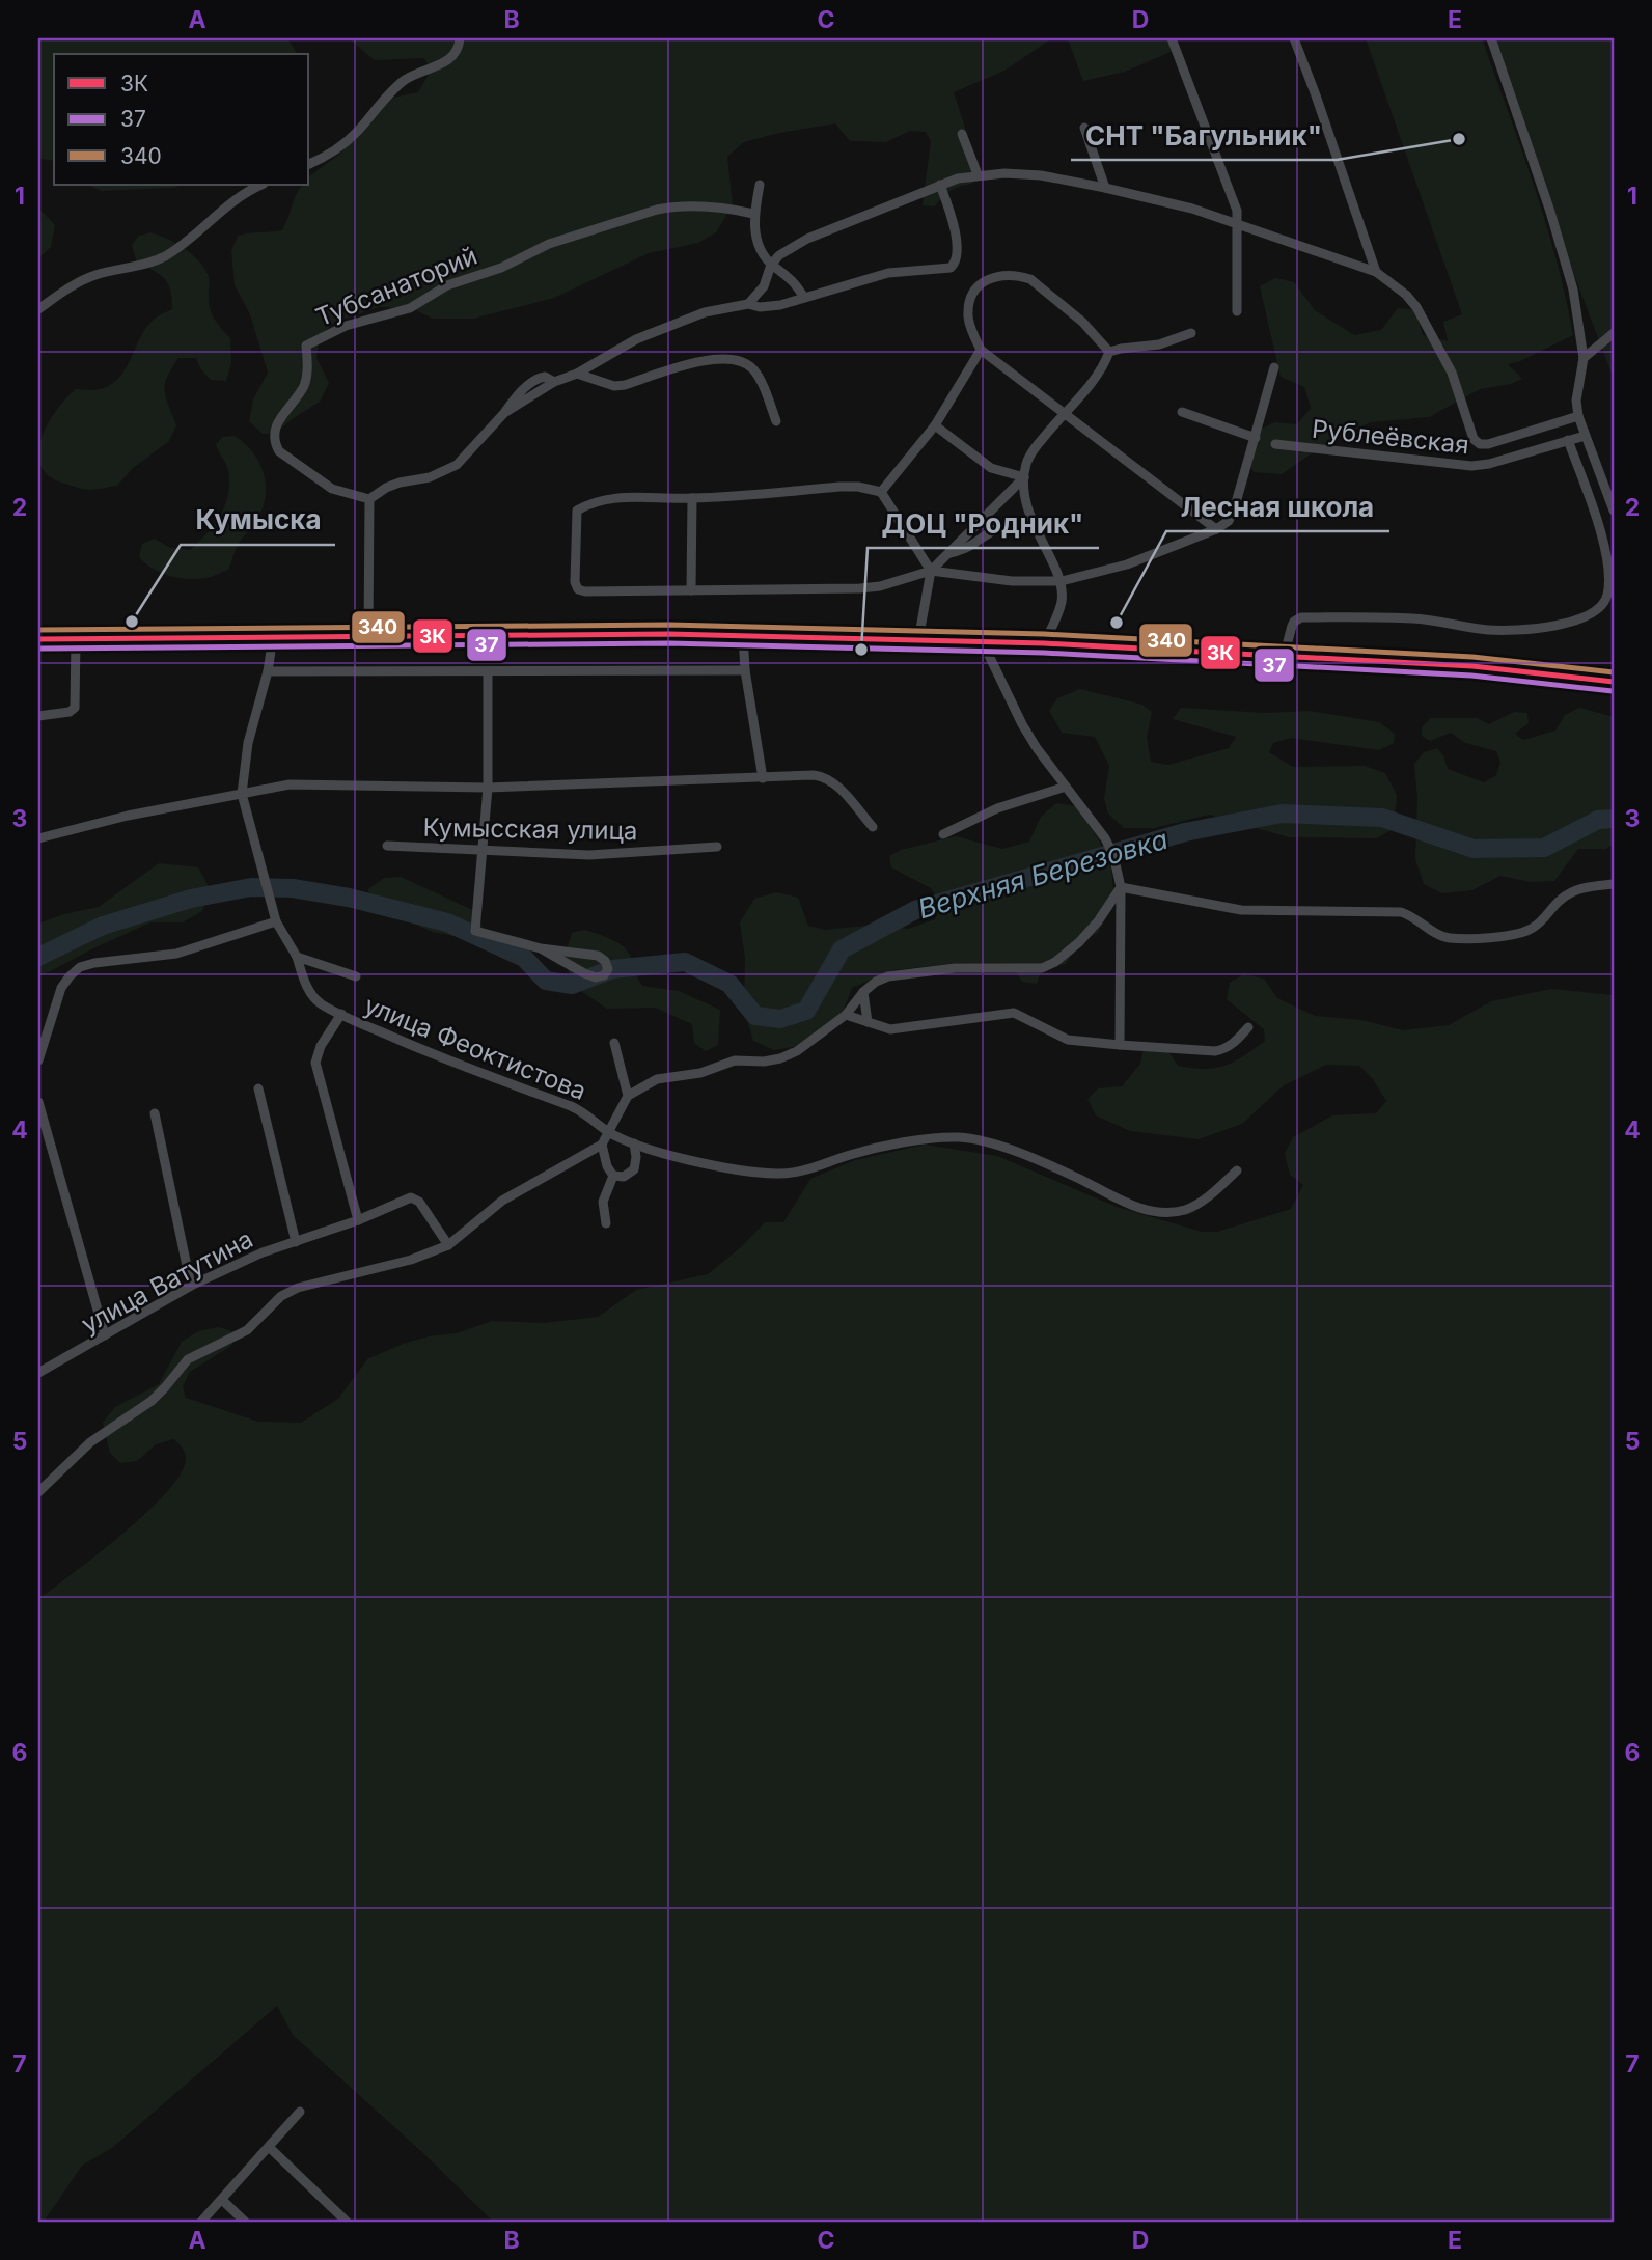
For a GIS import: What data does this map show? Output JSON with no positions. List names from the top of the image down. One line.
{"streets":{"street":["Тубсанаторий","Рублеёвская","Кумысская улица","улица Феоктистова","улица Ватутина"]},"water":["Верхняя Березовка"],"places":["СНТ \"Багульник\"","Кумыска","Лесная школа","ДОЦ \"Родник\""],"lines":["transit line 340","transit line 3К","transit line 37"],"legend":["3К","37","340"],"grid":{"columns":["A","B","C","D","E"],"rows":["1","2","3","4","5","6","7"]}}
